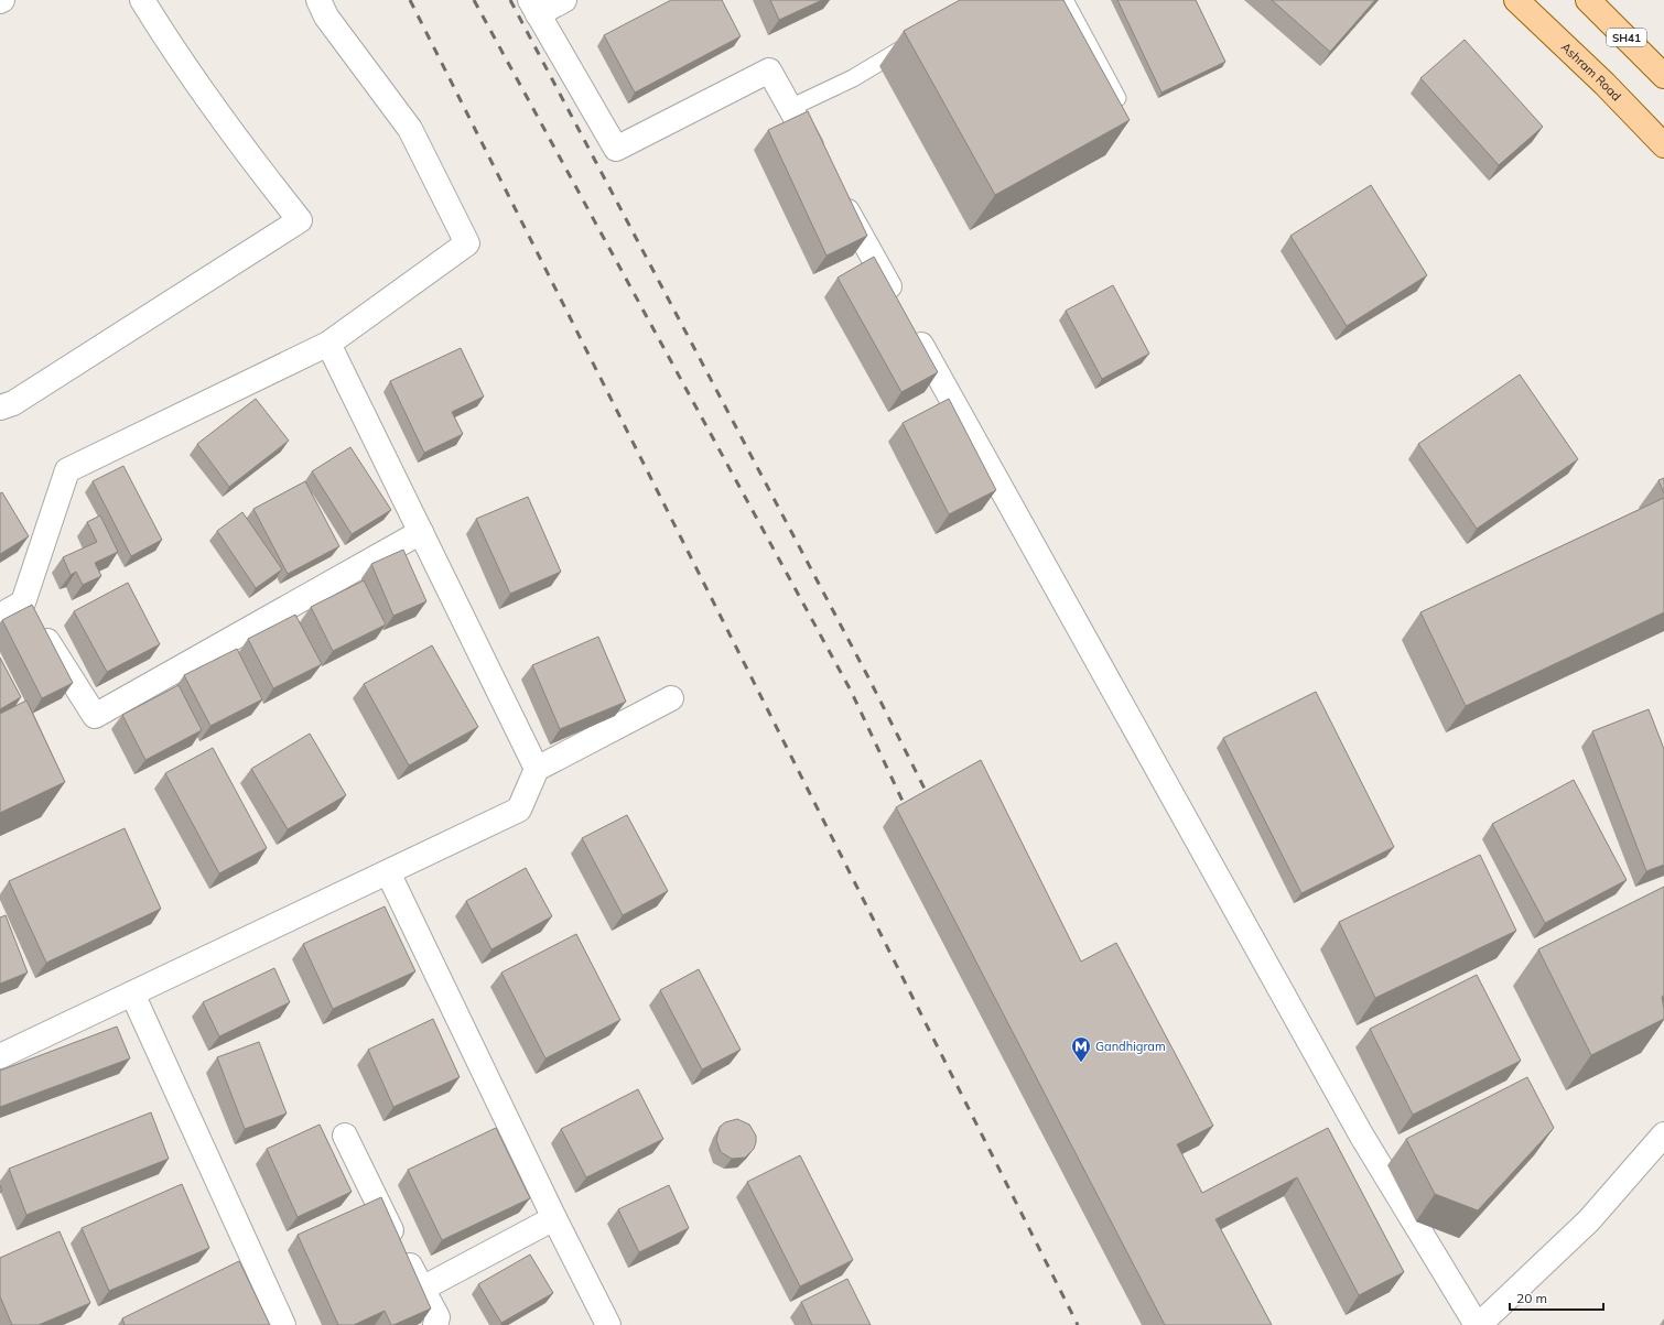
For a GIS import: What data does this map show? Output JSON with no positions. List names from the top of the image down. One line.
{"streets":{"main road":["SH41","Ashram Road"]},"places":{"metro station":["Gandhigram"]},"scale_bar":"20 m"}
